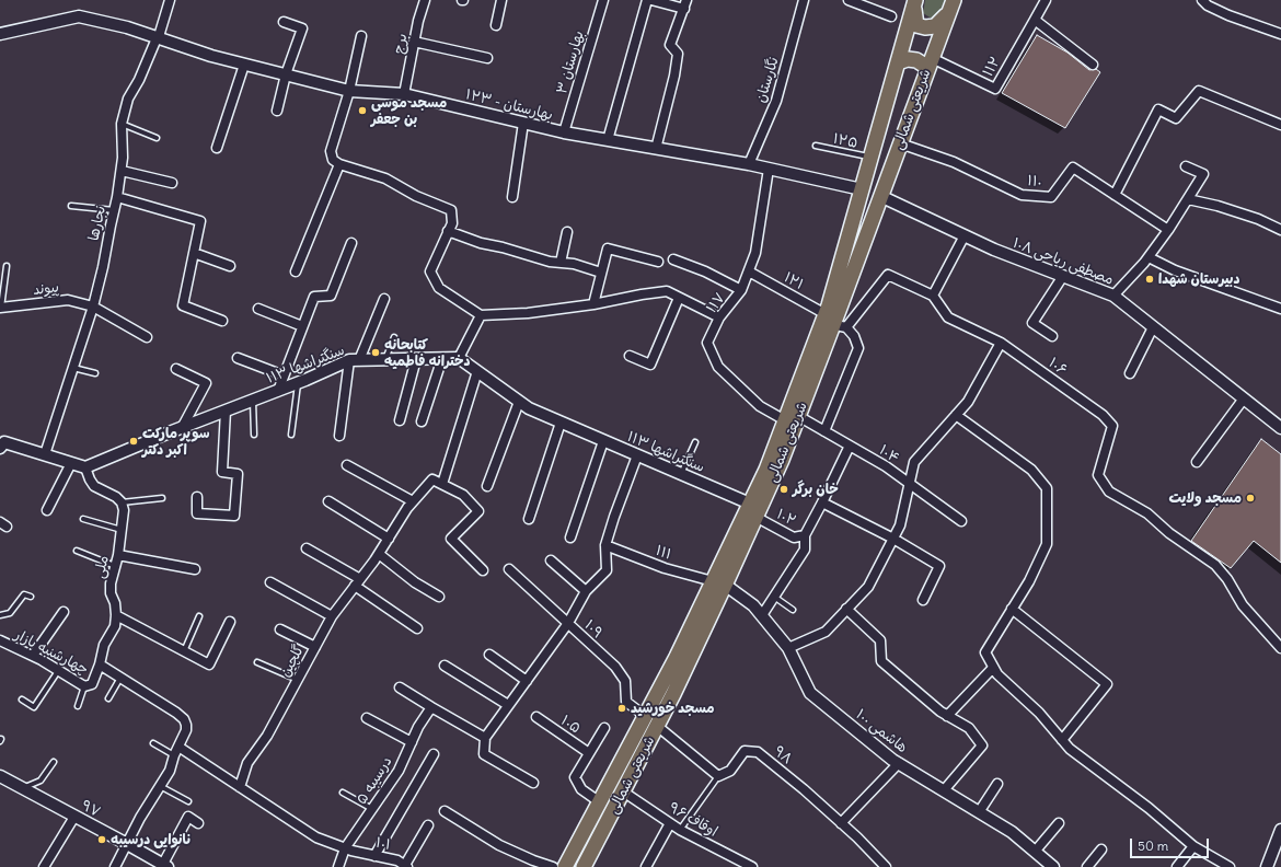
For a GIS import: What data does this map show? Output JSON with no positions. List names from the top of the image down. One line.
{"streets":{"main road":["شریعتی شمالی"],"street":["برج","بهارستان ۳","۱۱۲","نگارستان","بهارستان - ۱۲۳","۱۱۰","نجارها","مصطفی ریاحی ۱۰۸","۱۲۱","پیوند","۱۱۷","سنگتراشها ۱۱۳","۱۰۶","۱۰۴","۱۰۲","۱۱۱","ملی","۱۰۹","چهارشنبه بازار","گلچین","۱۰۵","هاشمی ۱۰۰","۹۸","درسیبه ۵","۹۷","اوقاف ۹۶","۱۰۱"],"lane":["۱۲۵"]},"crossings":[["برج","بهارستان - ۱۲۳"],["بهارستان ۳","بهارستان - ۱۲۳"],["۱۱۲","شریعتی شمالی"],["نگارستان","بهارستان - ۱۲۳"],["بهارستان - ۱۲۳","شریعتی شمالی"],["بهارستان - ۱۲۳","نجارها"],["بهارستان - ۱۲۳","۱۱۷"],["شریعتی شمالی","۱۲۵"],["شریعتی شمالی","۱۱۰"],["شریعتی شمالی","مصطفی ریاحی ۱۰۸"],["شریعتی شمالی","۱۲۱"],["شریعتی شمالی","۱۱۷"],["شریعتی شمالی","سنگتراشها ۱۱۳"],["شریعتی شمالی","۱۰۴"],["شریعتی شمالی","۱۰۲"],["شریعتی شمالی","۱۱۱"],["شریعتی شمالی","۱۰۹"],["شریعتی شمالی","هاشمی ۱۰۰"],["شریعتی شمالی","اوقاف ۹۶"],["نجارها","پیوند"],["۱۲۱","۱۱۷"],["۱۱۷","۱۰۴"],["سنگتراشها ۱۱۳","۱۰۲"],["۱۱۱","هاشمی ۱۰۰"],["گلچین","۱۰۱"],["درسیبه ۵","۱۰۱"]],"places":["مسجد موسی بن جعفر","دبیرستان شهدا","کتابحانه دخترانه فاطمیه","سوپر مارکت اکبر دکتر","خان برگر","مسجد ولایت","مسجد خورشید","نانوایی درسیبه"],"scale_bar":"50 m"}
